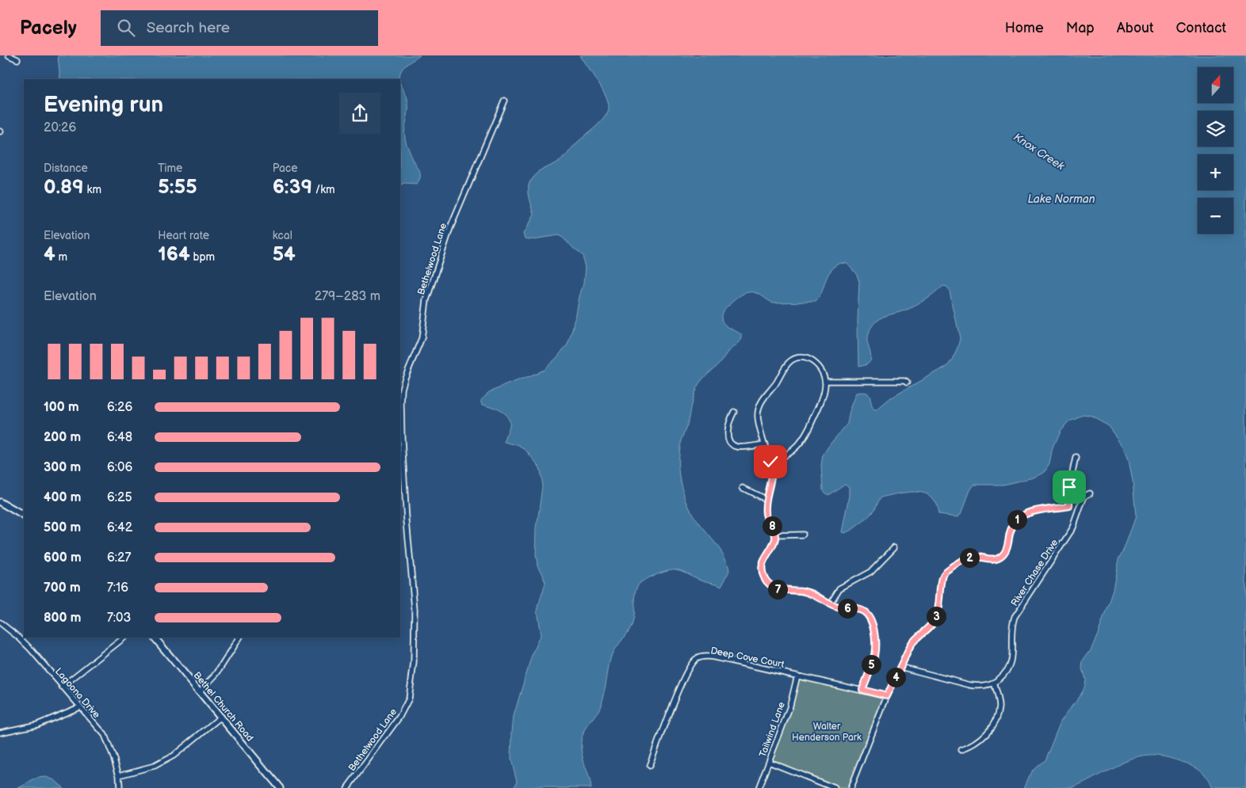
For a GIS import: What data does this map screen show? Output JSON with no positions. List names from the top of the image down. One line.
{"streets":{"street":["Bethelwood Lane","River Chase Drive","Deep Cove Court","Lagoona Drive","Bethel Church Road","Tailwind Lane"]},"crossings":[["Deep Cove Court","Tailwind Lane"]],"water":["Knox Creek","Lake Norman"],"parks":["Walter Henderson Park"],"north":"top","page":{"header":"Pacely","search":"Search here","nav":["Home","Map","About","Contact"],"map_buttons":["+","−"],"heading":["Evening run","20:26"],"stats":[["Distance","0.89 km"],["Time","5:55"],["Pace","6:39 /km"],["Elevation","4 m"],["Heart rate","164 bpm"],["kcal","54"]],"chart":["Elevation","279–283 m"],"list":[{"name":"100 m","note":"6:26"},{"name":"200 m","note":"6:48"},{"name":"300 m","note":"6:06"},{"name":"400 m","note":"6:25"},{"name":"500 m","note":"6:42"},{"name":"600 m","note":"6:27"},{"name":"700 m","note":"7:16"},{"name":"800 m","note":"7:03"}],"pins":["1","8","2","7","6","3","5","4"]}}
